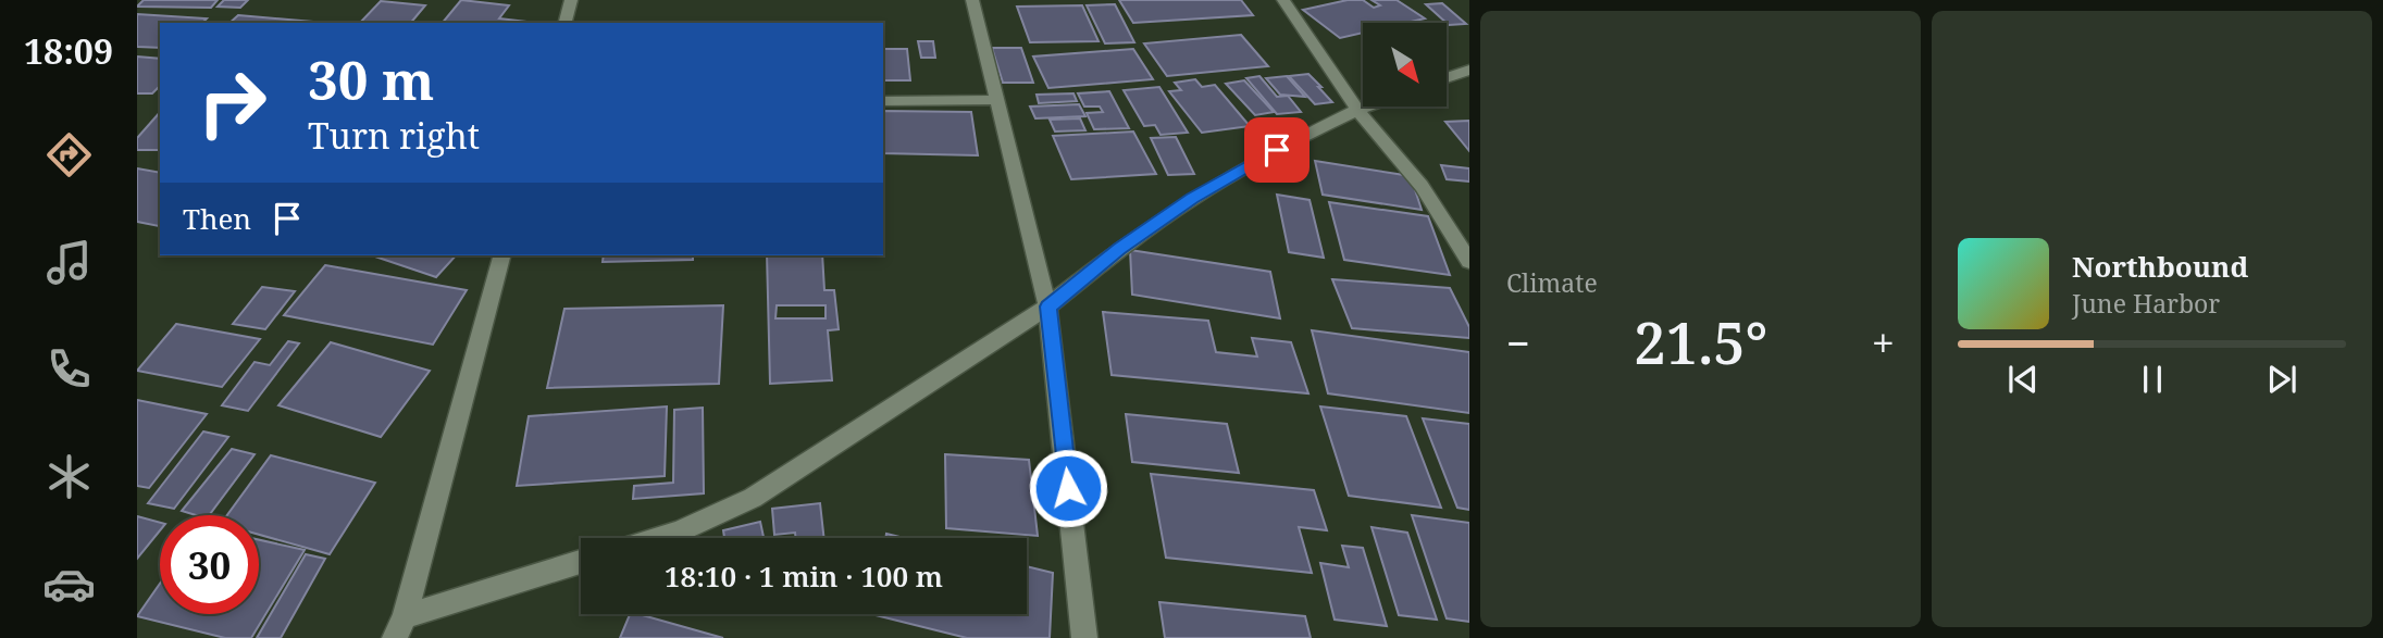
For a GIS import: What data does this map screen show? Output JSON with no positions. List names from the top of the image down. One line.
{"north":"bottom right","page":{"tabs":"18:09","tile":"Climate","turn":["30 m","Turn right"],"then":"Then","song":["Northbound","June Harbor"],"heat":["−","21.5°","+"],"limit":"30","trip":"18:10 · 1 min · 100 m"}}
